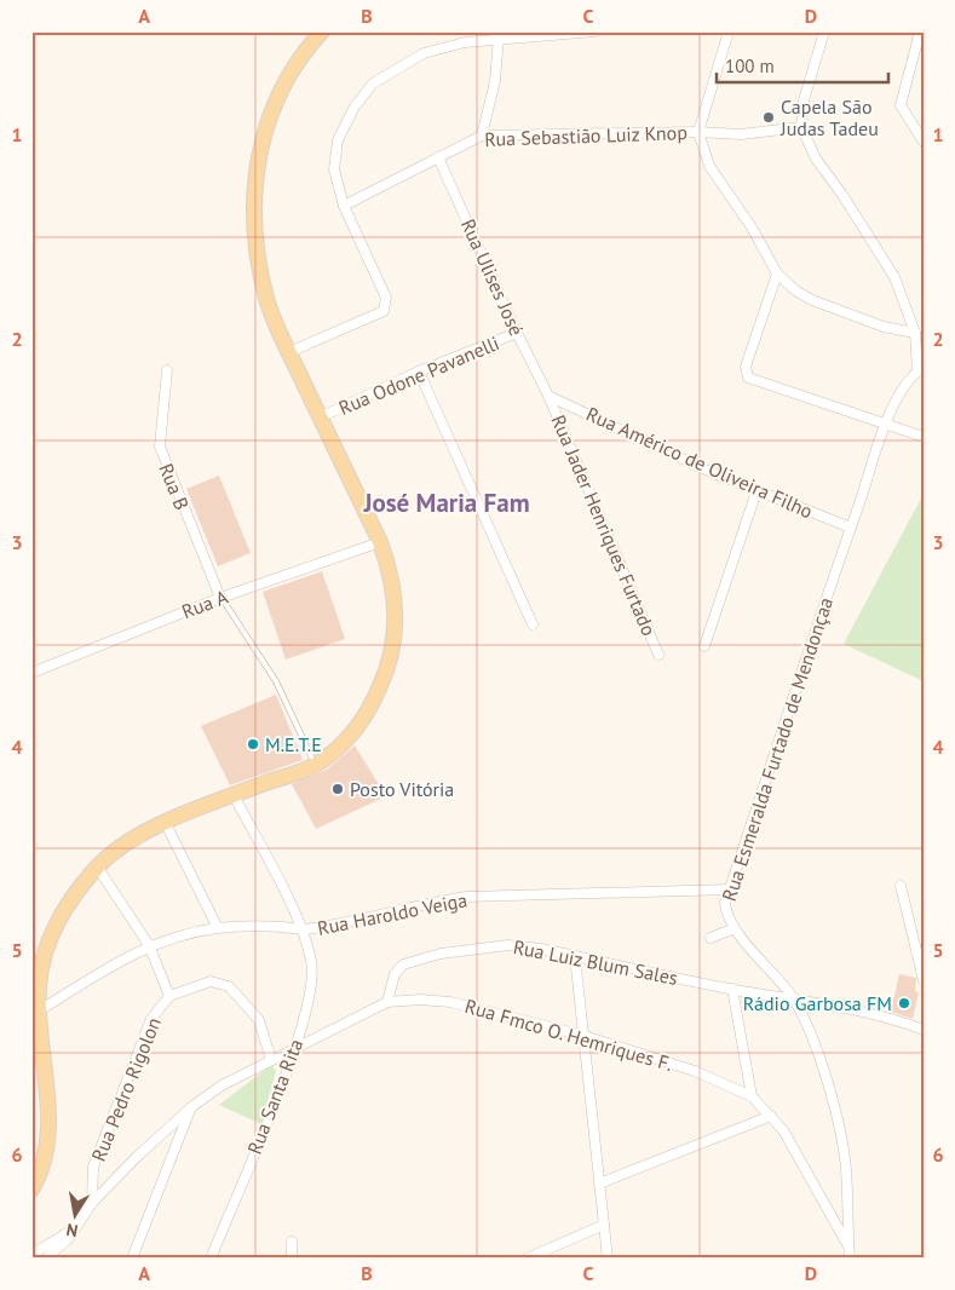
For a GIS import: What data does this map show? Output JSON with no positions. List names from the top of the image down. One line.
{"streets":{"street":["Rua Sebastião Luiz Knop","Rua Ulises José","Rua Odone Pavanelli","Rua Américo de Oliveira Filho","Rua B","Rua Jader Henriques Furtado","Rua A","Rua Esmeralda Furtado de Mendonçaa","Rua Haroldo Veiga","Rua Luiz Blum Sales","Rua Fmco O. Hemriques F.","Rua Pedro Rigolon","Rua Santa Rita"]},"crossings":[["Rua Sebastião Luiz Knop","Rua Ulises José"],["Rua Ulises José","Rua Odone Pavanelli"],["Rua Ulises José","Rua Américo de Oliveira Filho"],["Rua Ulises José","Rua Jader Henriques Furtado"],["Rua Américo de Oliveira Filho","Rua Jader Henriques Furtado"],["Rua Américo de Oliveira Filho","Rua Esmeralda Furtado de Mendonçaa"],["Rua B","Rua A"],["Rua Esmeralda Furtado de Mendonçaa","Rua Haroldo Veiga"],["Rua Esmeralda Furtado de Mendonçaa","Rua Luiz Blum Sales"],["Rua Esmeralda Furtado de Mendonçaa","Rua Fmco O. Hemriques F."],["Rua Haroldo Veiga","Rua Pedro Rigolon"],["Rua Haroldo Veiga","Rua Santa Rita"],["Rua Luiz Blum Sales","Rua Fmco O. Hemriques F."],["Rua Fmco O. Hemriques F.","Rua Pedro Rigolon"],["Rua Fmco O. Hemriques F.","Rua Santa Rita"]],"districts":["José Maria Fam"],"places":["Capela São Judas Tadeu","M.E.T.E","Posto Vitória","Rádio Garbosa FM"],"scale_bar":"100 m","north":"bottom","grid":{"columns":["A","B","C","D"],"rows":["1","2","3","4","5","6"]}}
